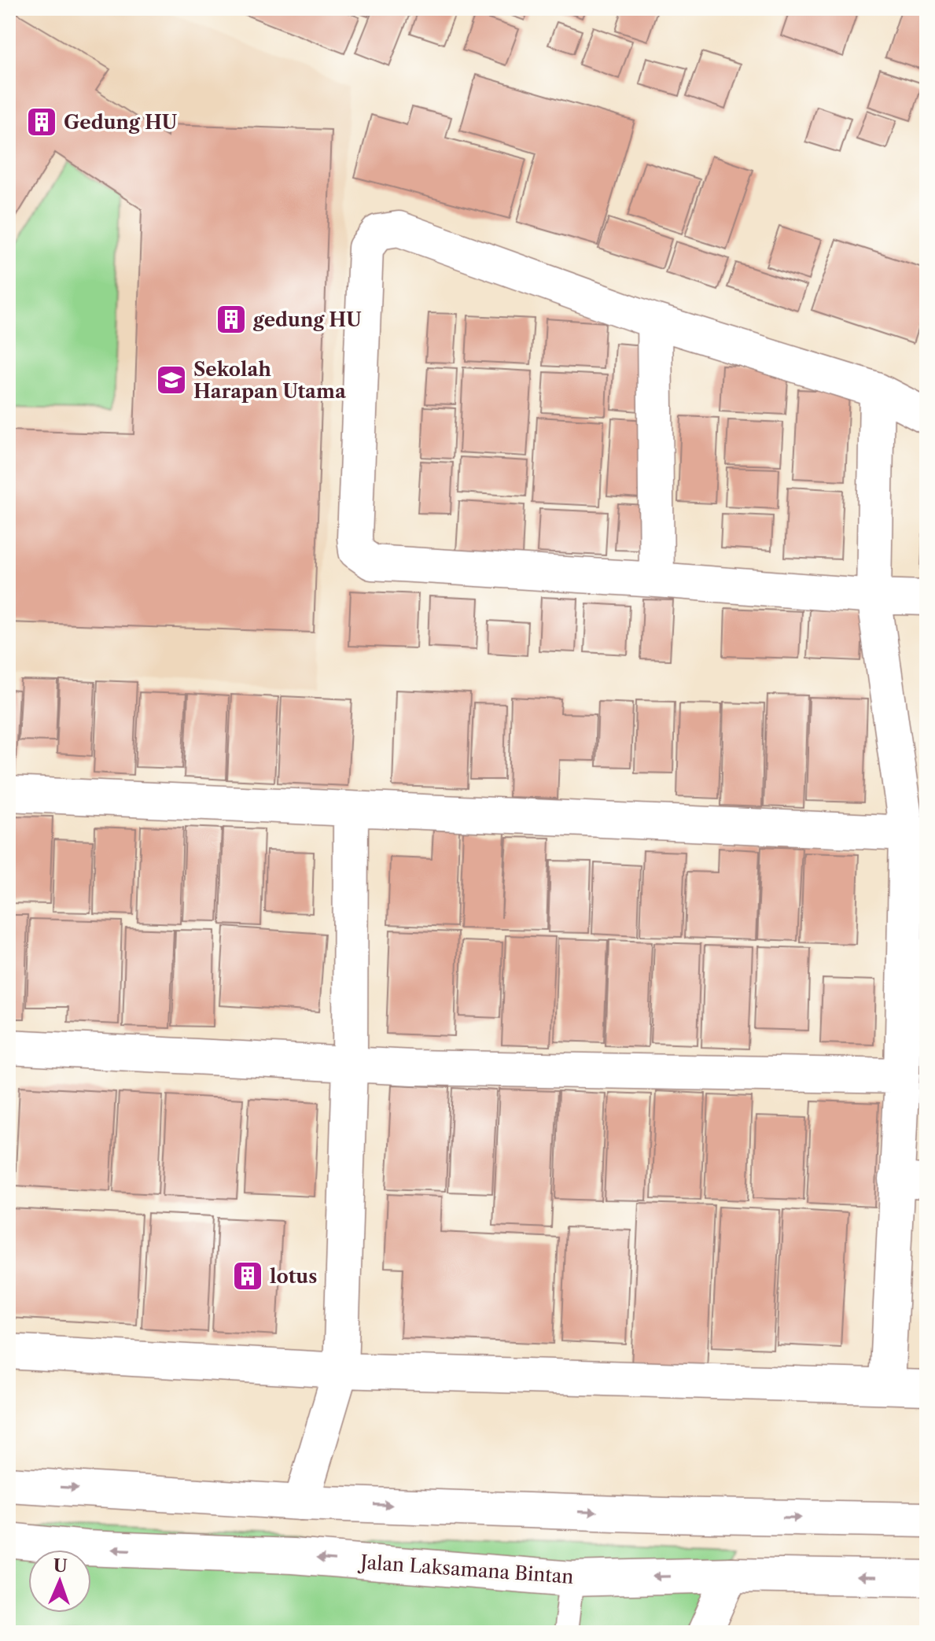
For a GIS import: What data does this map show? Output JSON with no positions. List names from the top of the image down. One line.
{"streets":{"street":["Jalan Laksamana Bintan"]},"places":{"building":["Gedung HU","gedung HU","lotus"],"school or university":["Sekolah Harapan Utama"]},"north":"top"}
